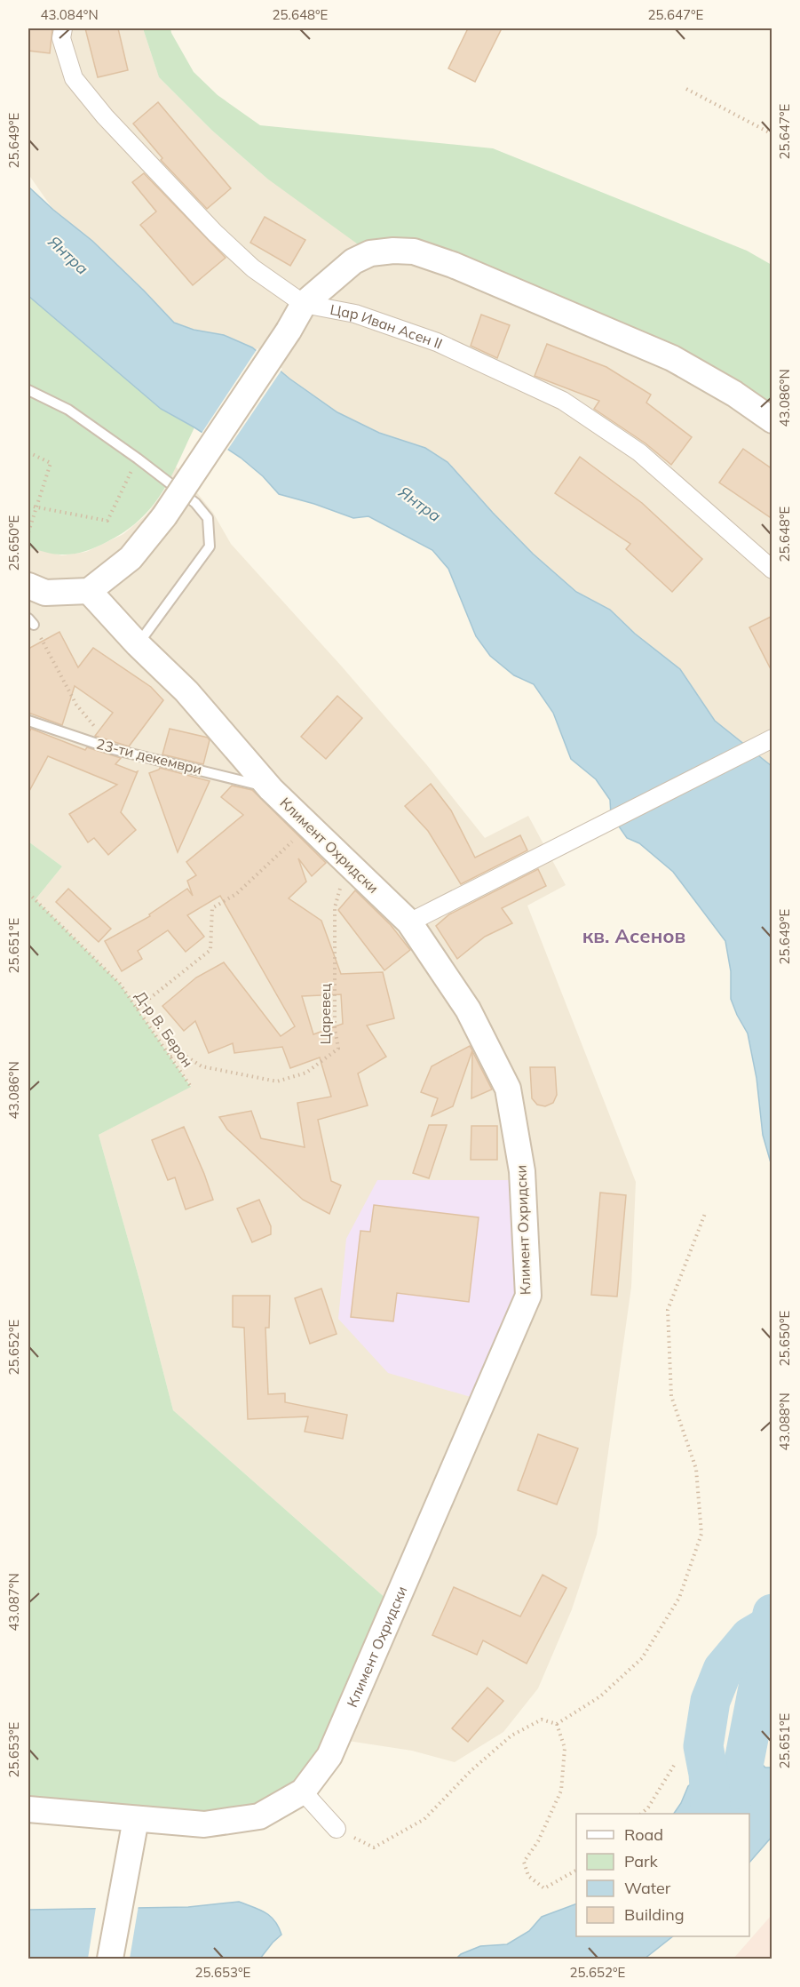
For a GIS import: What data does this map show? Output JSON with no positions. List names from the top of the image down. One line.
{"streets":{"street":["Цар Иван Асен II","Климент Охридски"],"lane":["23-ти декември"],"path":["Царевец","Д-р В. Берон"]},"crossings":[["23-ти декември","Климент Охридски"],["Климент Охридски","Царевец"],["Царевец","Д-р В. Берон"]],"districts":["кв. Асенов"],"water":["Янтра"],"legend":["Road","Park","Water","Building"],"coordinates":["43.084°N","25.648°E","25.647°E","25.649°E","43.086°N","25.650°E","25.651°E","25.652°E","43.088°N","43.087°N","25.653°E"]}
